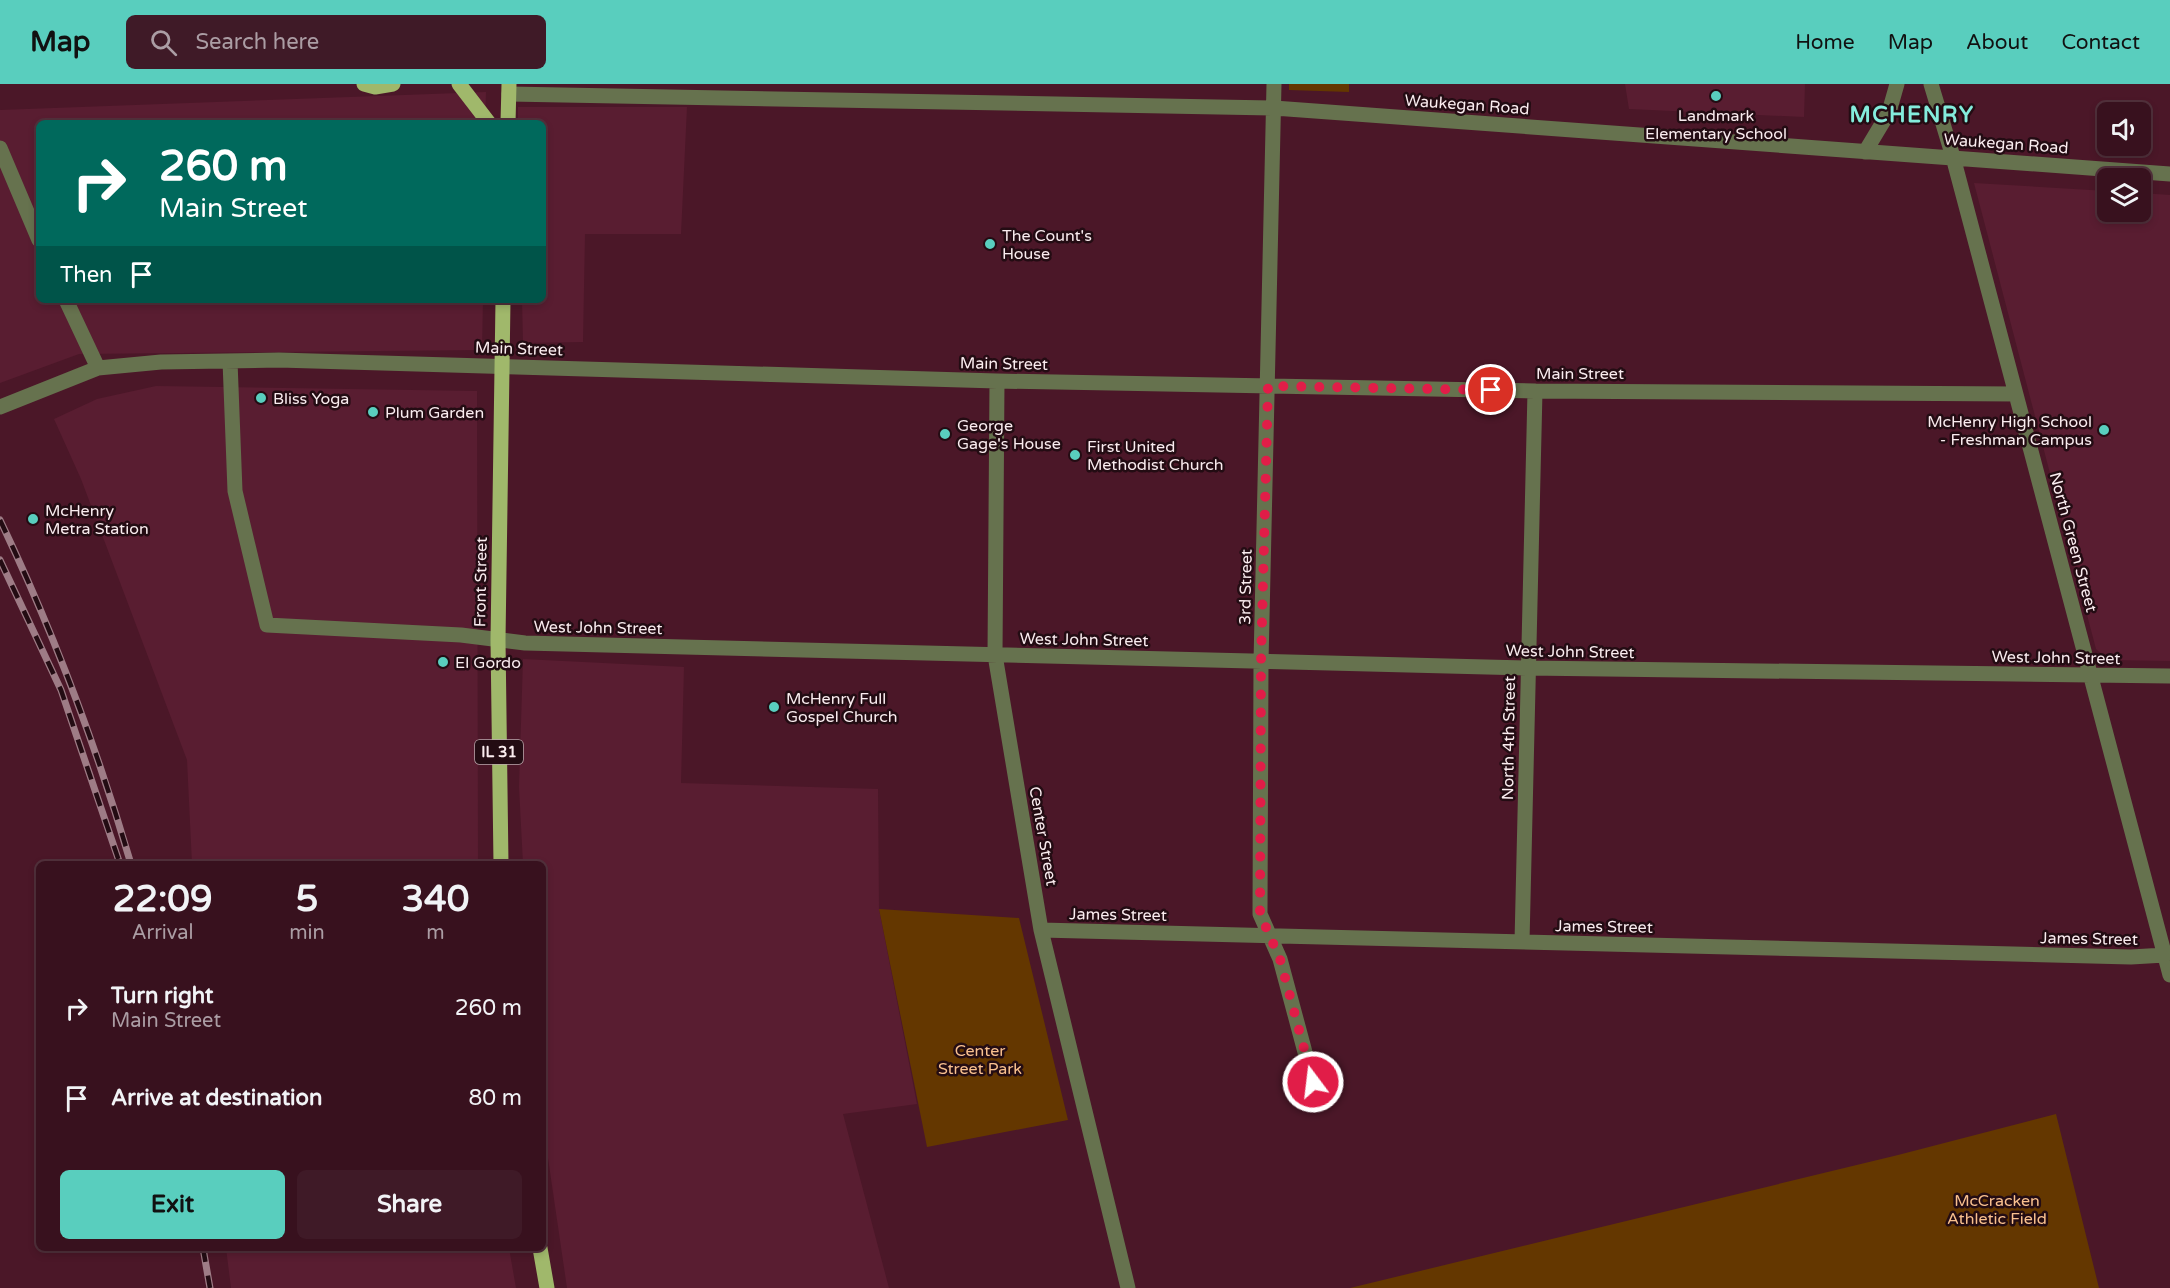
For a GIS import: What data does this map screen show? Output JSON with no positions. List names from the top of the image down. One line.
{"streets":{"main road":["Front Street","IL 31"],"street":["Waukegan Road","Main Street","North Green Street","3rd Street","West John Street","North 4th Street","Center Street","James Street"]},"crossings":[["Waukegan Road","North Green Street"],["Waukegan Road","3rd Street"],["Main Street","North Green Street"],["Main Street","Front Street"],["Main Street","3rd Street"],["Main Street","West John Street"],["Main Street","North 4th Street"],["Main Street","Center Street"],["North Green Street","West John Street"],["North Green Street","James Street"],["Front Street","West John Street"],["3rd Street","West John Street"],["3rd Street","James Street"],["West John Street","North 4th Street"],["West John Street","Center Street"],["North 4th Street","James Street"],["Center Street","James Street"]],"districts":["MCHENRY"],"parks":["Center Street Park","McCracken Athletic Field"],"places":["Landmark Elementary School","The Count's House","Bliss Yoga","Plum Garden","McHenry High School - Freshman Campus","George Gage's House","First United Methodist Church","McHenry Metra Station","El Gordo","McHenry Full Gospel Church"],"page":{"header":"Map","search":"Search here","nav":["Home","Map","About","Contact"],"turn":["260 m","Main Street"],"then":"Then","eta":["22:09","Arrival","5","min","340","m"],"list":[{"name":"Turn right","note":"Main Street","value":"260 m"},{"name":"Arrive at destination","value":"80 m"}],"buttons":["Exit","Share"]}}
